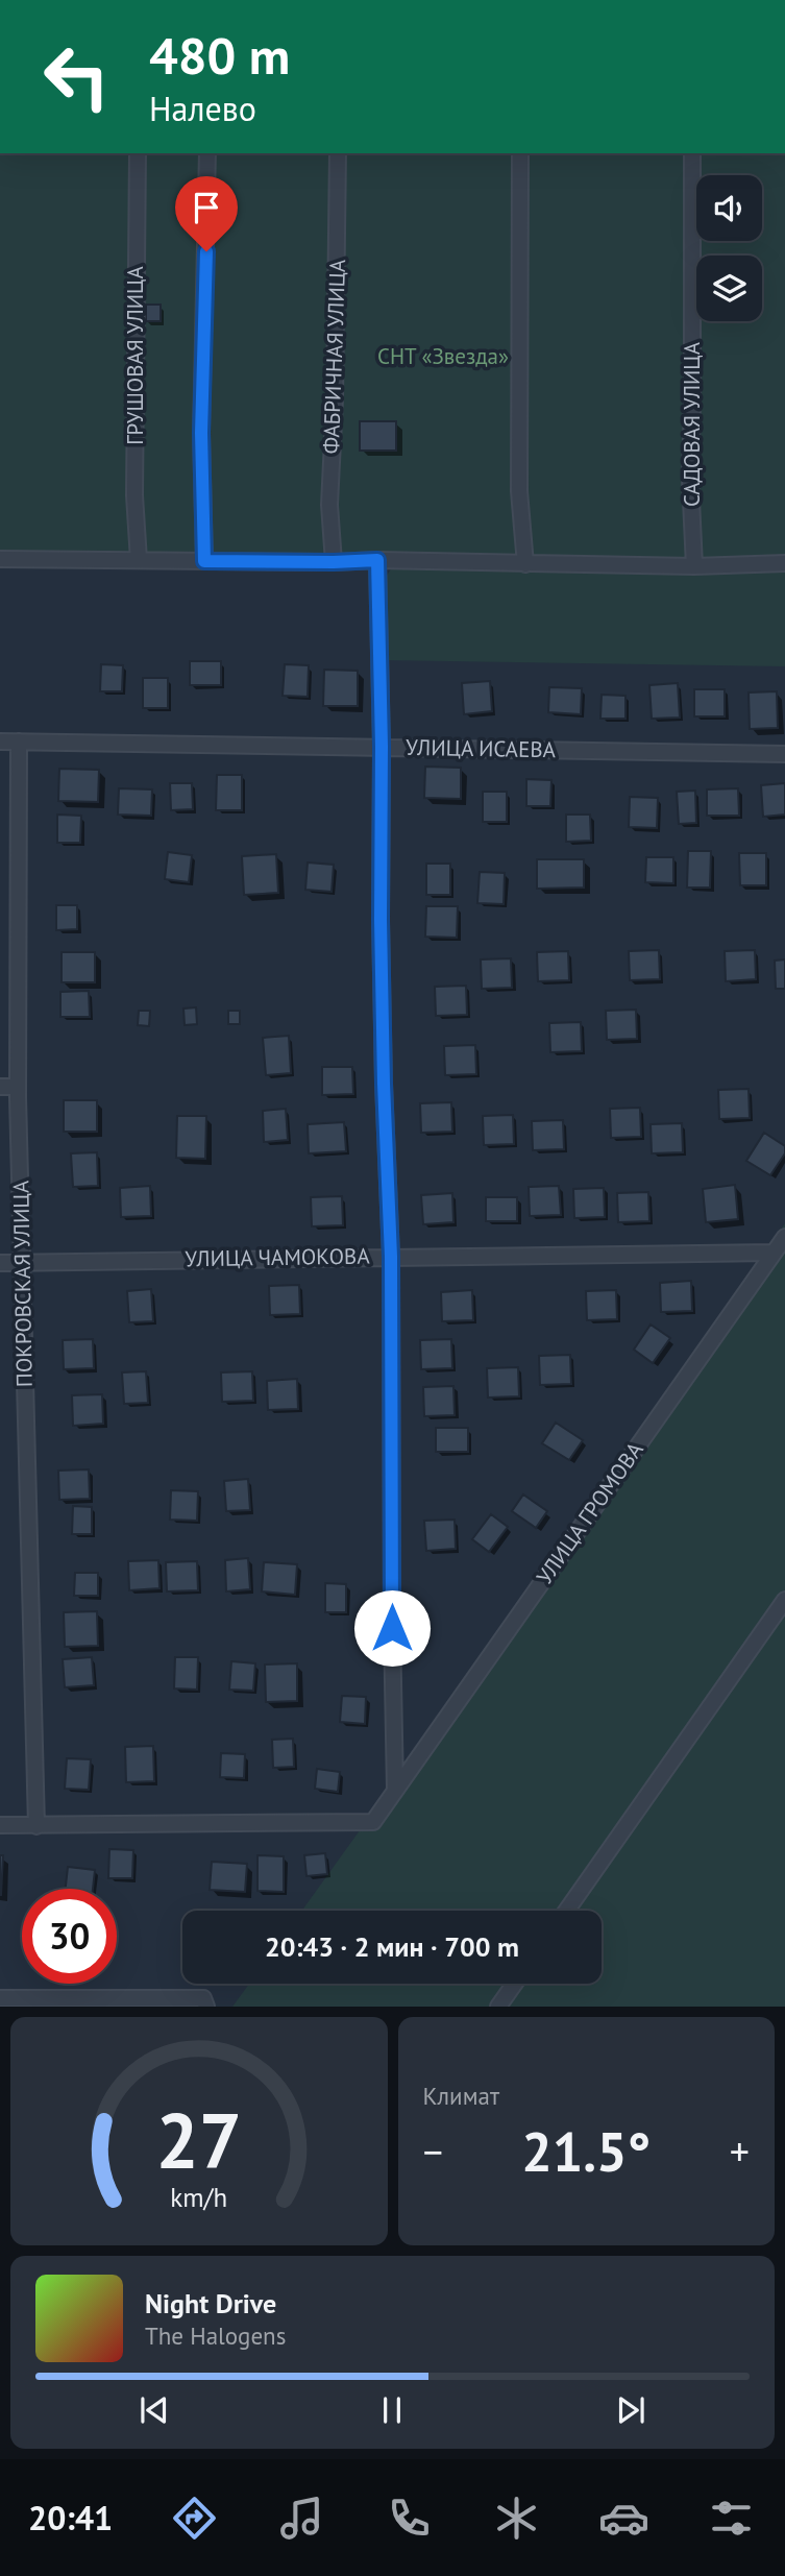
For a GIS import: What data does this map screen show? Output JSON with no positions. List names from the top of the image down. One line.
{"streets":{"street":["ГРУШОВАЯ УЛИЦА","ФАБРИЧНАЯ УЛИЦА","САДОВАЯ УЛИЦА","УЛИЦА ИСАЕВА","УЛИЦА ЧАМОКОВА","ПОКРОВСКАЯ УЛИЦА","УЛИЦА ГРОМОВА"]},"crossings":[["УЛИЦА ИСАЕВА","ПОКРОВСКАЯ УЛИЦА"],["УЛИЦА ЧАМОКОВА","ПОКРОВСКАЯ УЛИЦА"],["УЛИЦА ЧАМОКОВА","УЛИЦА ГРОМОВА"],["ПОКРОВСКАЯ УЛИЦА","УЛИЦА ГРОМОВА"]],"parks":["СНТ «Звезда»"],"page":{"turn":["480 m","Налево"],"limit":"30","trip":"20:43 · 2 мин · 700 m","tile":"Климат","heat":["−","21.5°","+"],"song":["Night Drive","The Halogens"],"tabs":"20:41","gauge":["27","km/h"]}}
